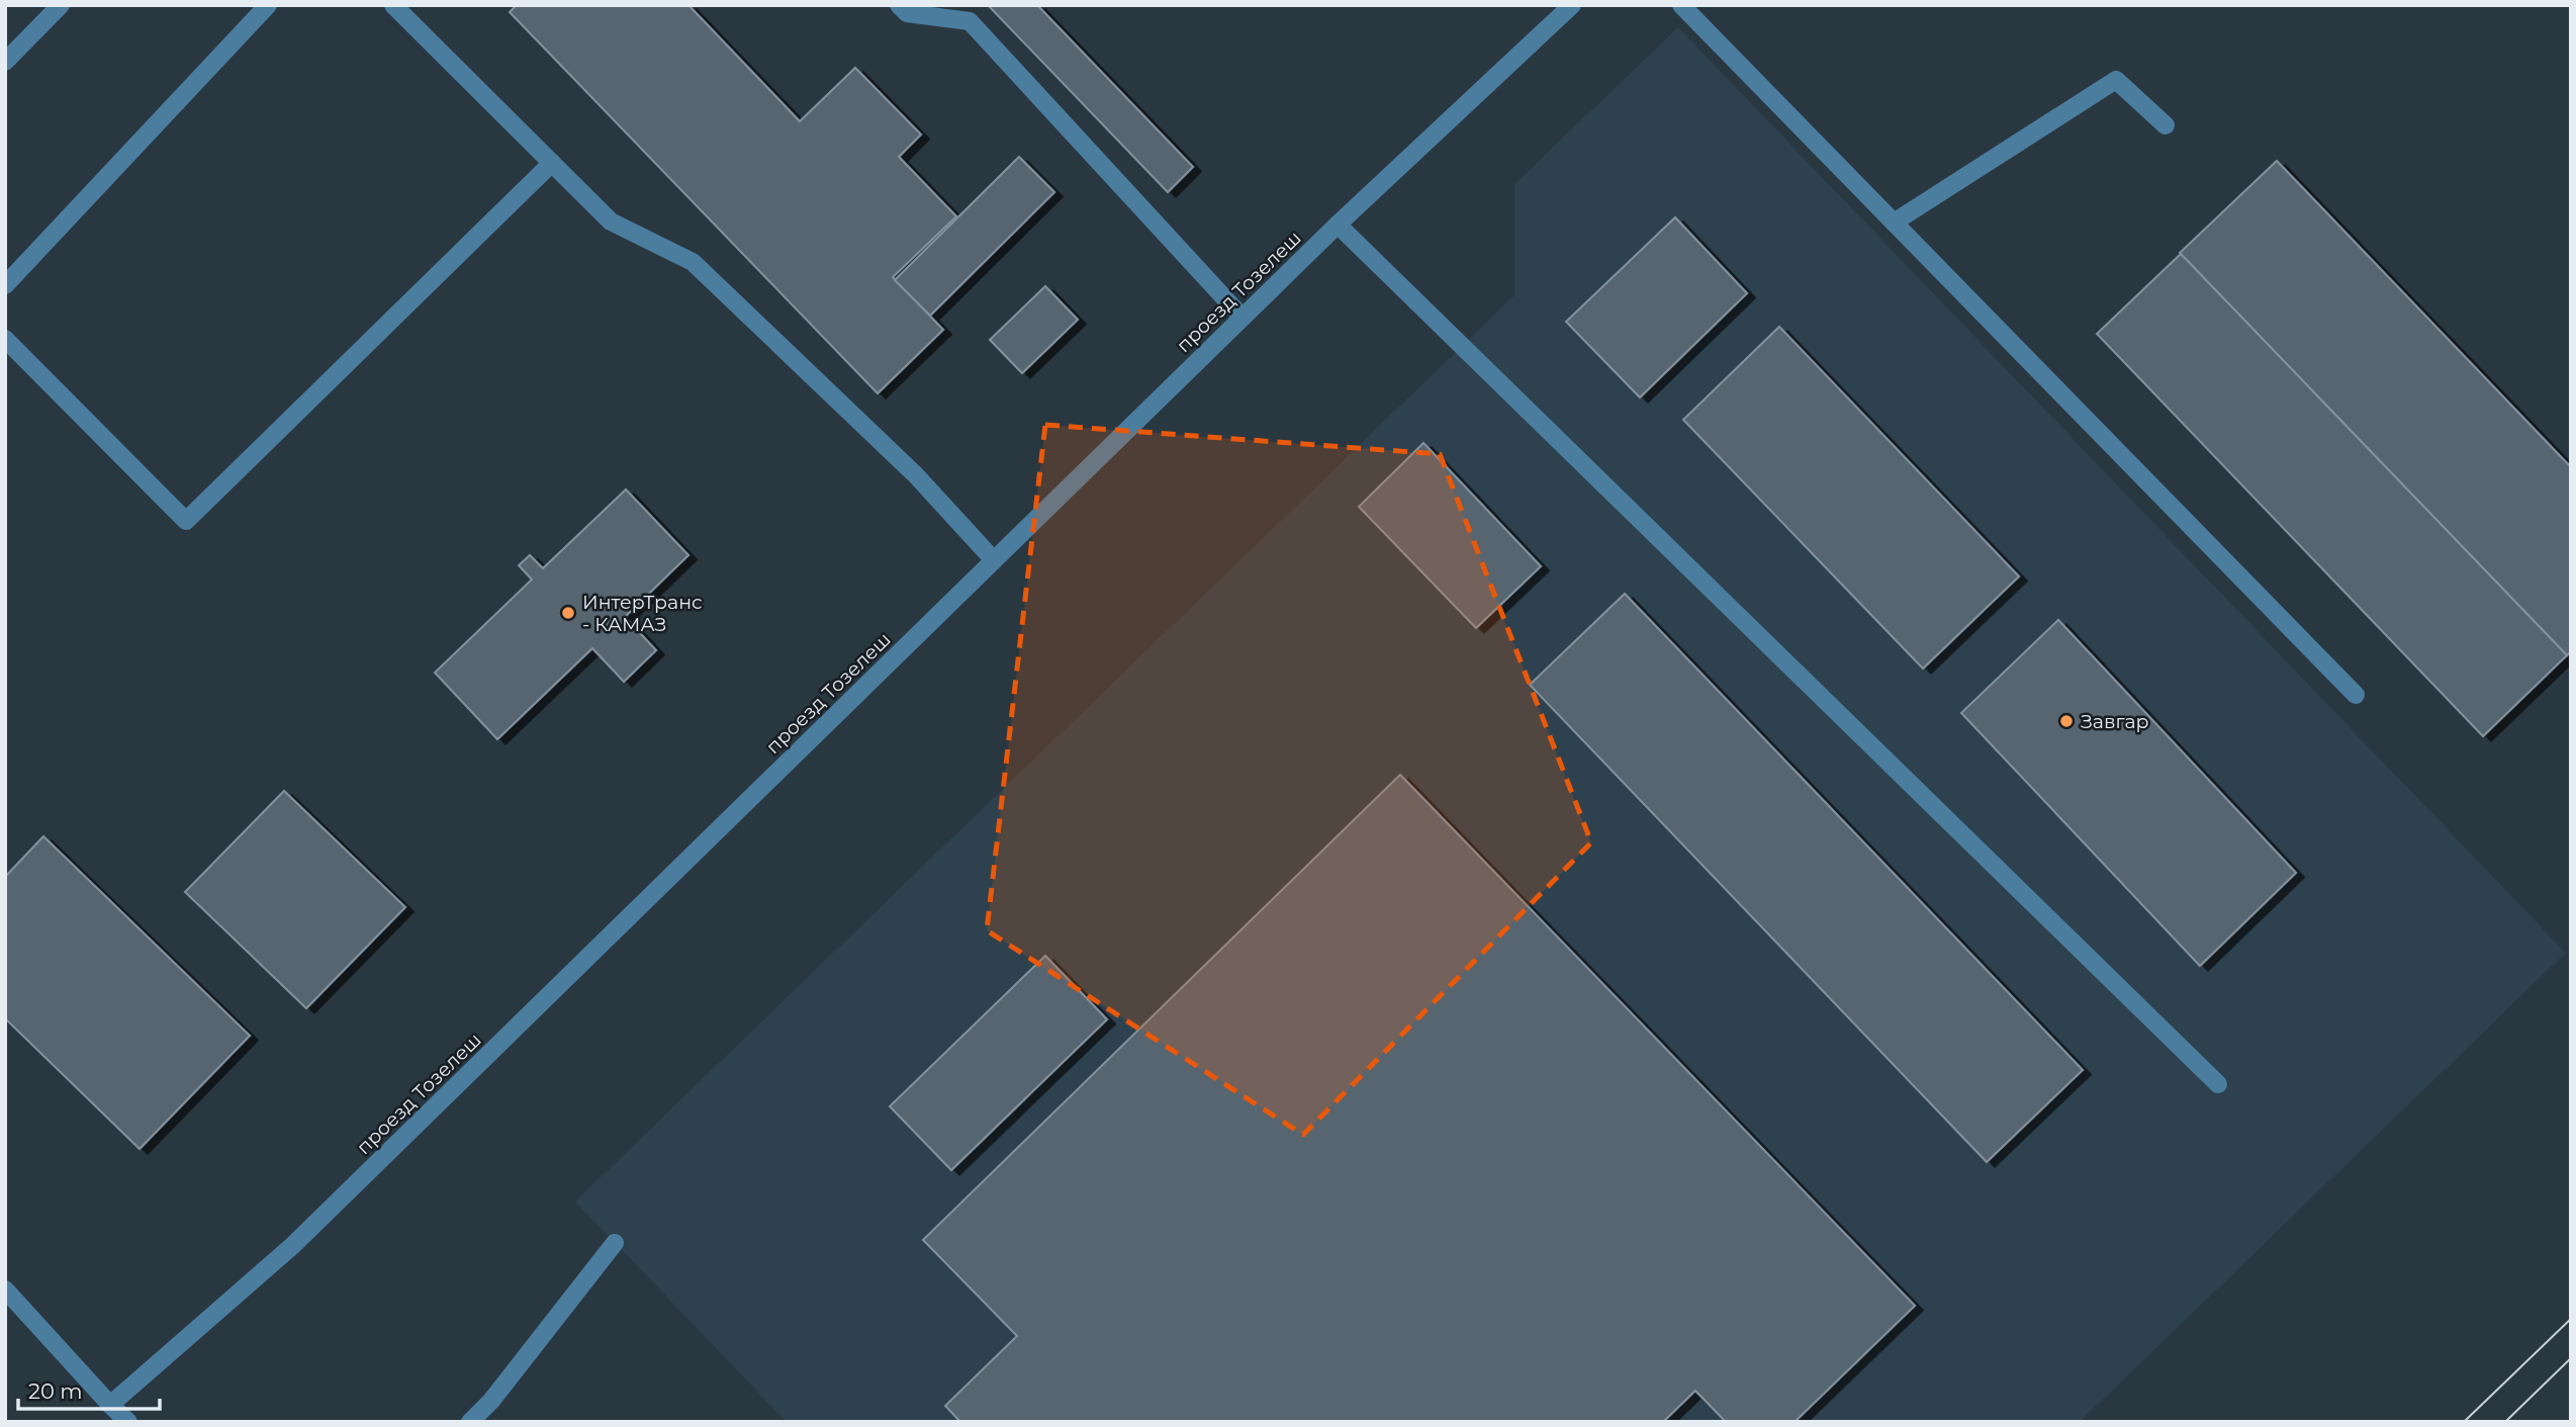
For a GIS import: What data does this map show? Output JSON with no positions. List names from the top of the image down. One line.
{"streets":{"street":["проезд Тозелеш"]},"places":["ИнтерТранс - КАМАЗ","Завгар"],"scale_bar":"20 m"}
